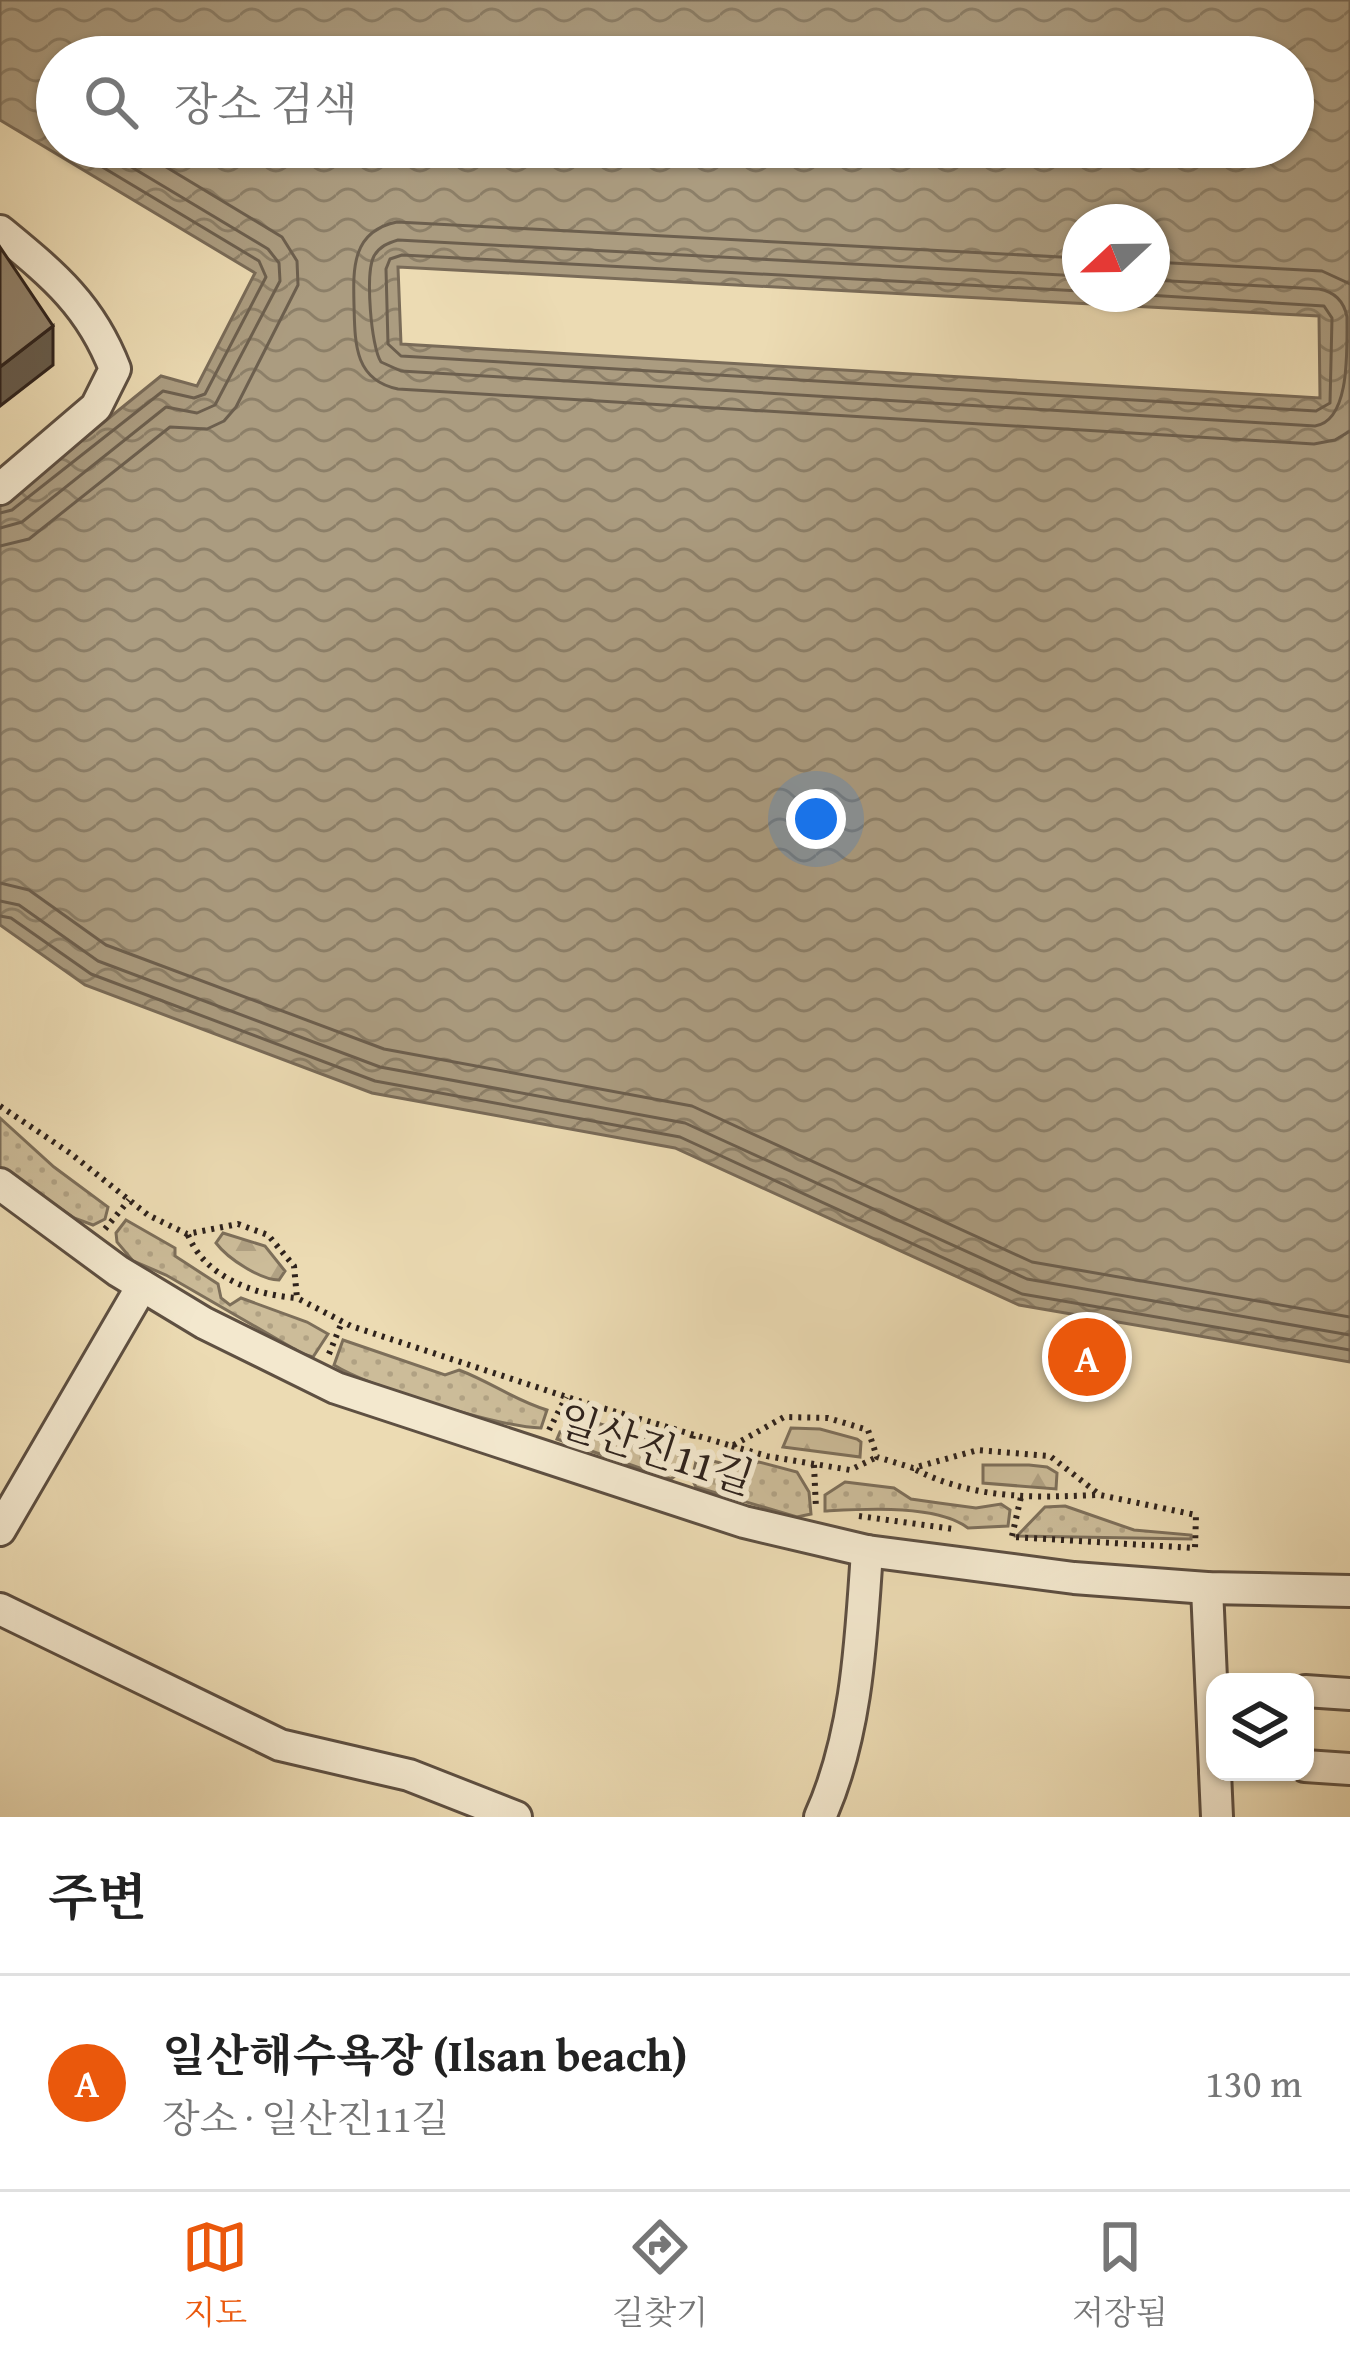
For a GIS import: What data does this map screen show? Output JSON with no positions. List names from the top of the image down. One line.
{"streets":{"street":["일산진11길"]},"north":"left","page":{"search":"장소 검색","pins":"A","heading":"주변","list":[{"mark":"A","name":"일산해수욕장 (Ilsan beach)","note":"장소 · 일산진11길","value":"130 m"}],"nav":["지도","길찾기","저장됨"]}}
